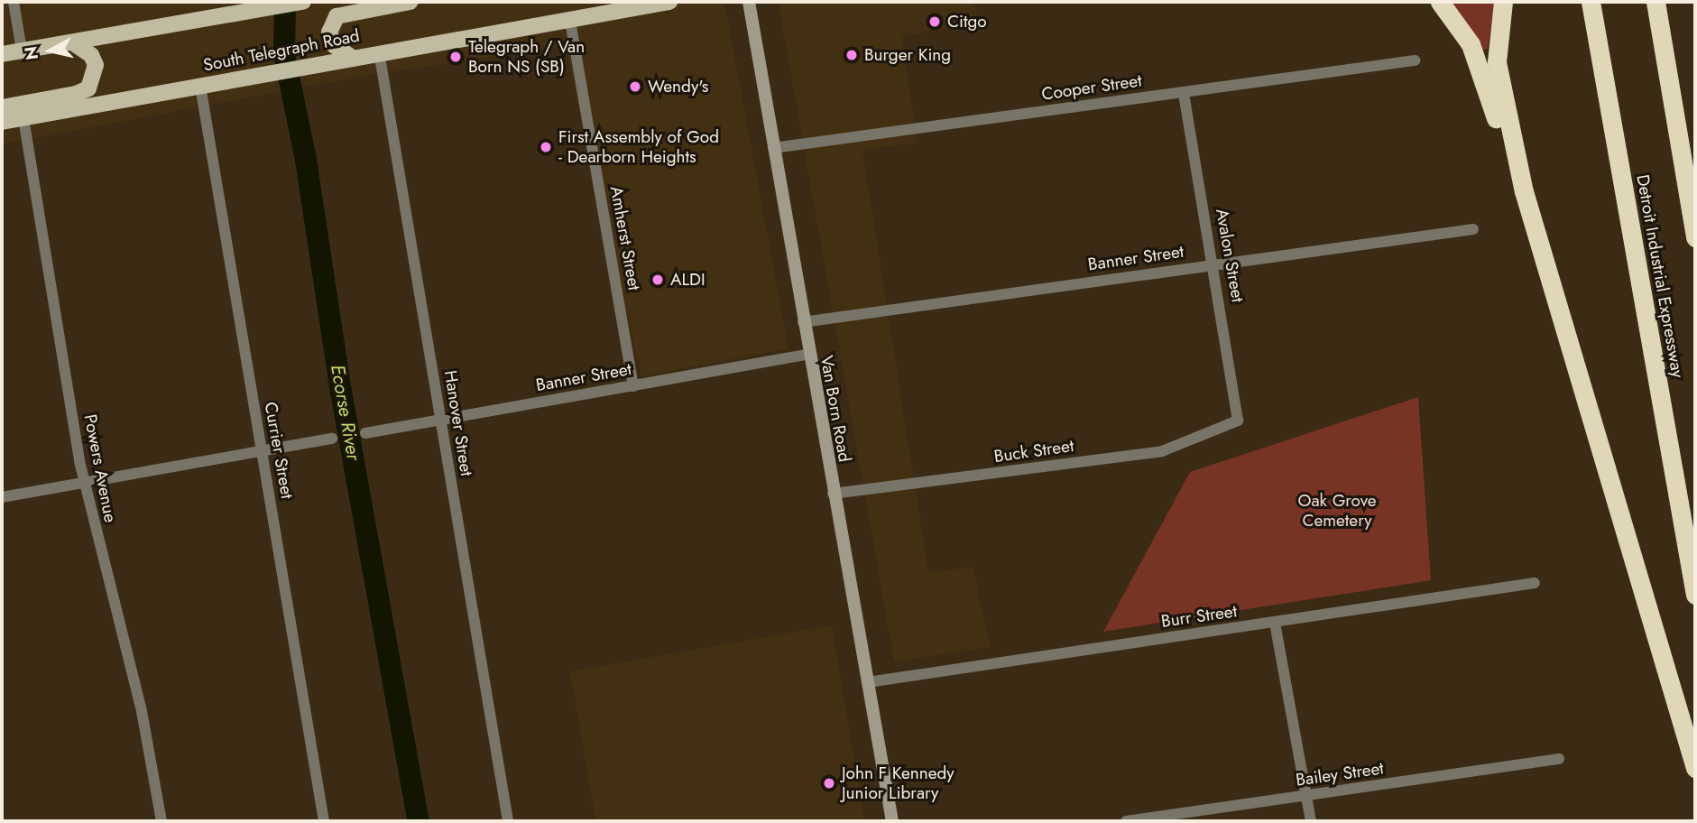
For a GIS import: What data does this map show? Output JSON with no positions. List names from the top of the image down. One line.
{"streets":{"highway":["Detroit Industrial Expressway"],"main road":["South Telegraph Road","Van Born Road"],"street":["Cooper Street","Amherst Street","Avalon Street","Banner Street","Hanover Street","Currier Street","Buck Street","Powers Avenue","Burr Street","Bailey Street"]},"crossings":[["South Telegraph Road","Amherst Street"],["South Telegraph Road","Hanover Street"],["South Telegraph Road","Currier Street"],["South Telegraph Road","Powers Avenue"],["Cooper Street","Avalon Street"],["Cooper Street","Van Born Road"],["Amherst Street","Banner Street"],["Avalon Street","Banner Street"],["Avalon Street","Buck Street"],["Banner Street","Van Born Road"],["Banner Street","Hanover Street"],["Van Born Road","Buck Street"],["Van Born Road","Burr Street"]],"water":["Ecorse River"],"parks":["Oak Grove Cemetery"],"places":["Citgo","Burger King","Telegraph / Van Born NS (SB)","Wendy's","First Assembly of God - Dearborn Heights","ALDI","John F Kennedy Junior Library"],"north":"left"}
